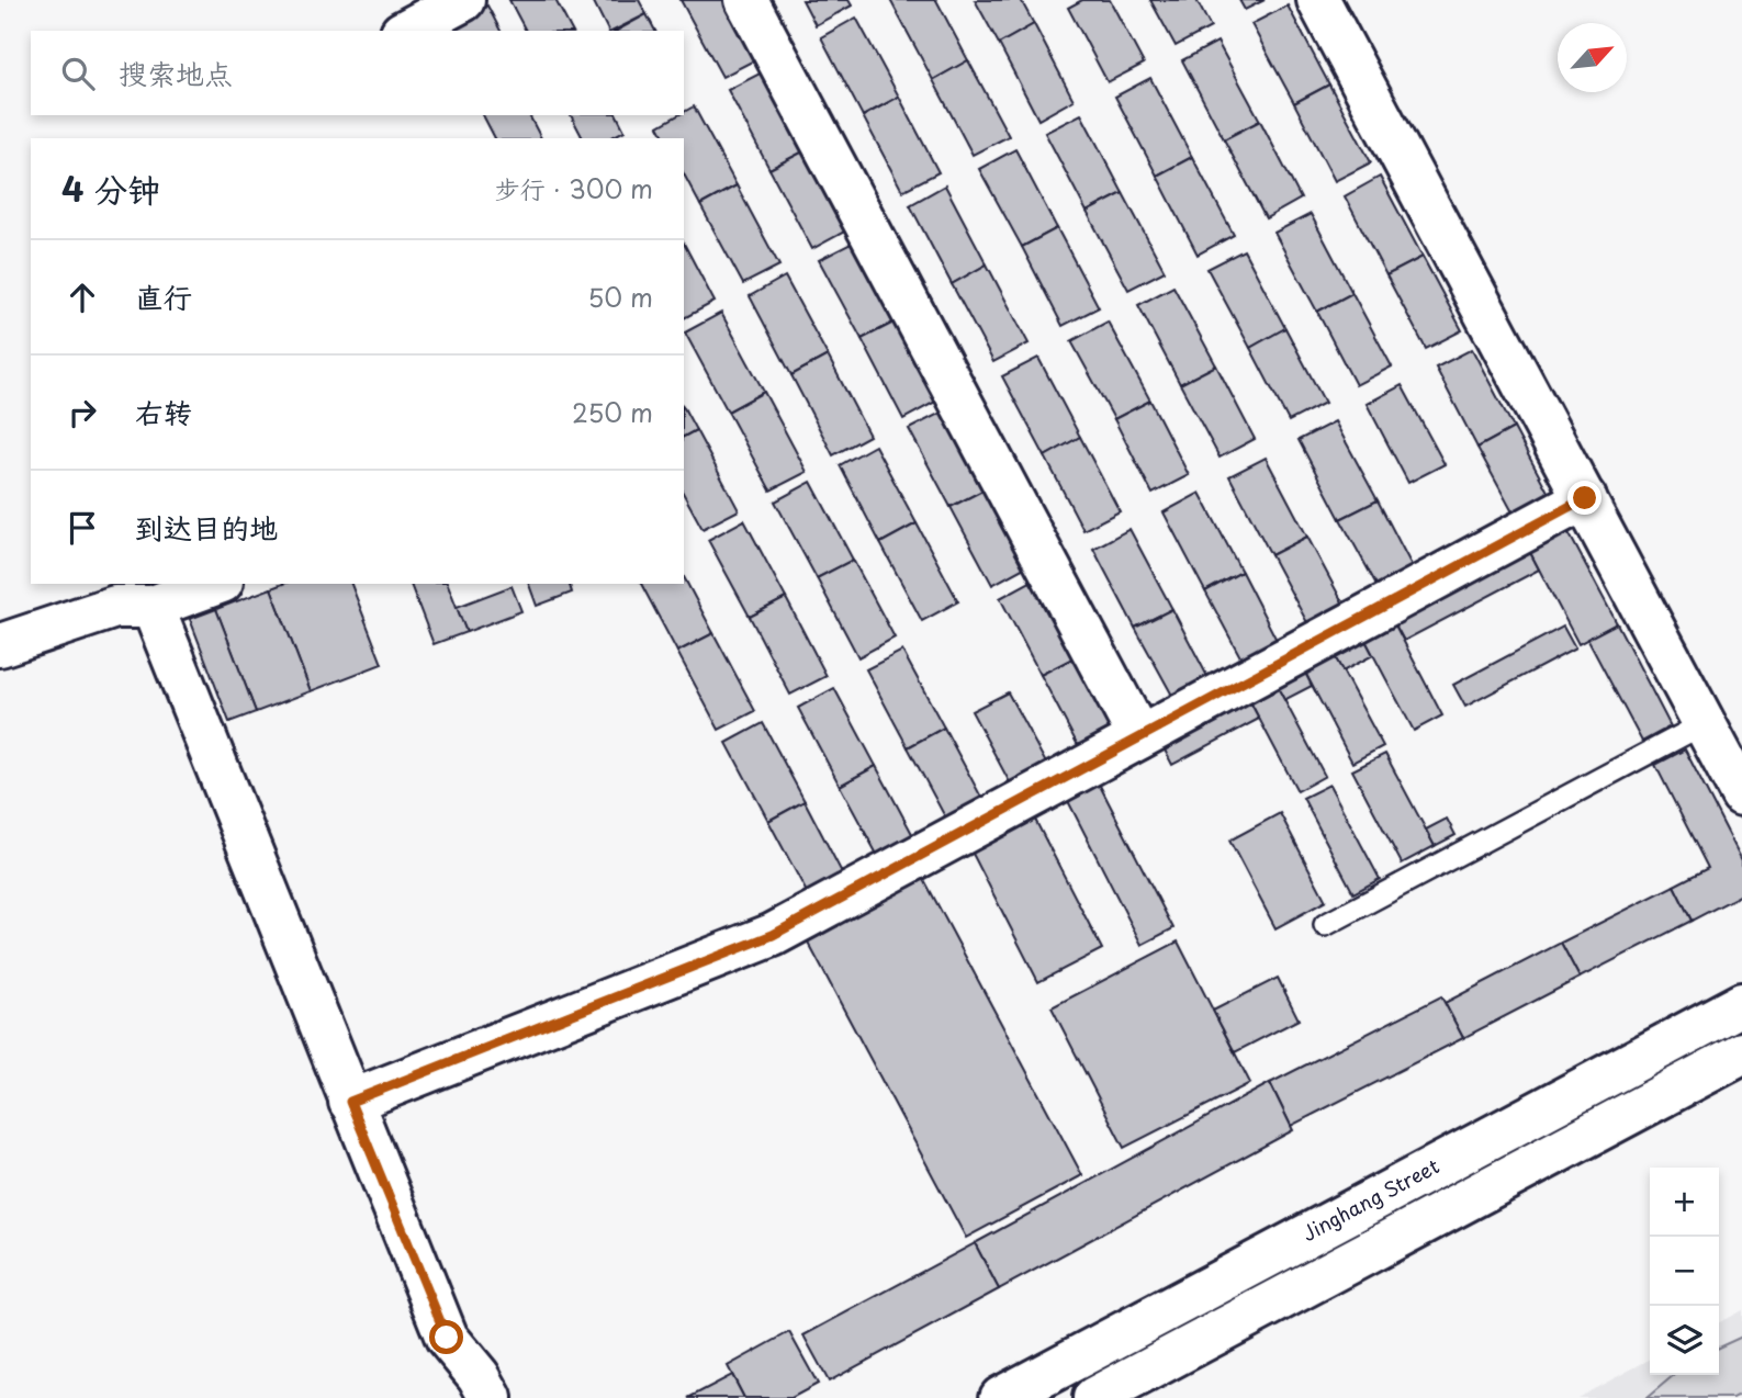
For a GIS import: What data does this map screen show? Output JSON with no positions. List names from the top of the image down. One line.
{"streets":{"street":["Jinghang Street"]},"north":"top right","page":{"search":"搜索地点","heading":["4 分钟","步行 · 300 m"],"list":[["直行","50 m"],["右转","250 m"],"到达目的地"],"map_buttons":["+","−"]}}
